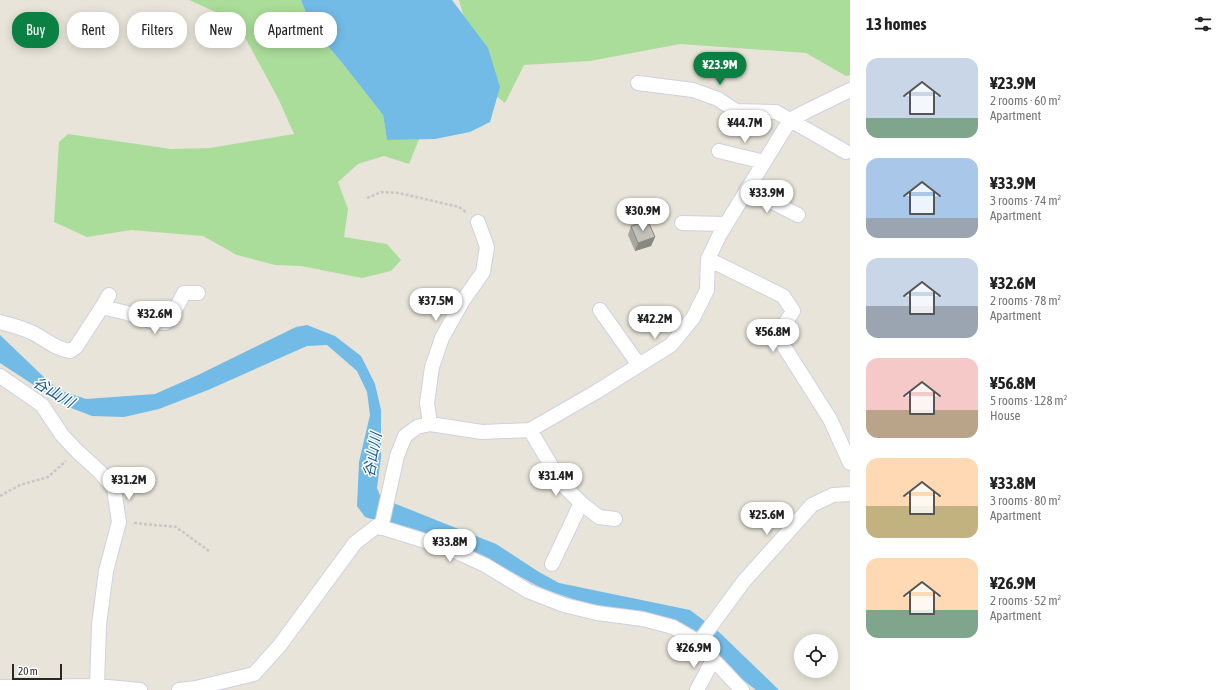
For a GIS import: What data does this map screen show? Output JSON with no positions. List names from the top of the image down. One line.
{"water":["谷山川"],"scale_bar":"20 m","page":{"heading":"13 homes","chip":["Buy","Rent","Filters","New","Apartment"],"list":[{"name":"¥23.9M","note":"2 rooms · 60 m² · Apartment"},{"name":"¥33.9M","note":"3 rooms · 74 m² · Apartment"},{"name":"¥32.6M","note":"2 rooms · 78 m² · Apartment"},{"name":"¥56.8M","note":"5 rooms · 128 m² · House"},{"name":"¥33.8M","note":"3 rooms · 80 m² · Apartment"},{"name":"¥26.9M","note":"2 rooms · 52 m² · Apartment"}],"price":["¥23.9M","¥44.7M","¥33.9M","¥30.9M","¥37.5M","¥32.6M","¥42.2M","¥56.8M","¥31.4M","¥31.2M","¥25.6M","¥33.8M","¥26.9M"],"scale":"20 m"}}
